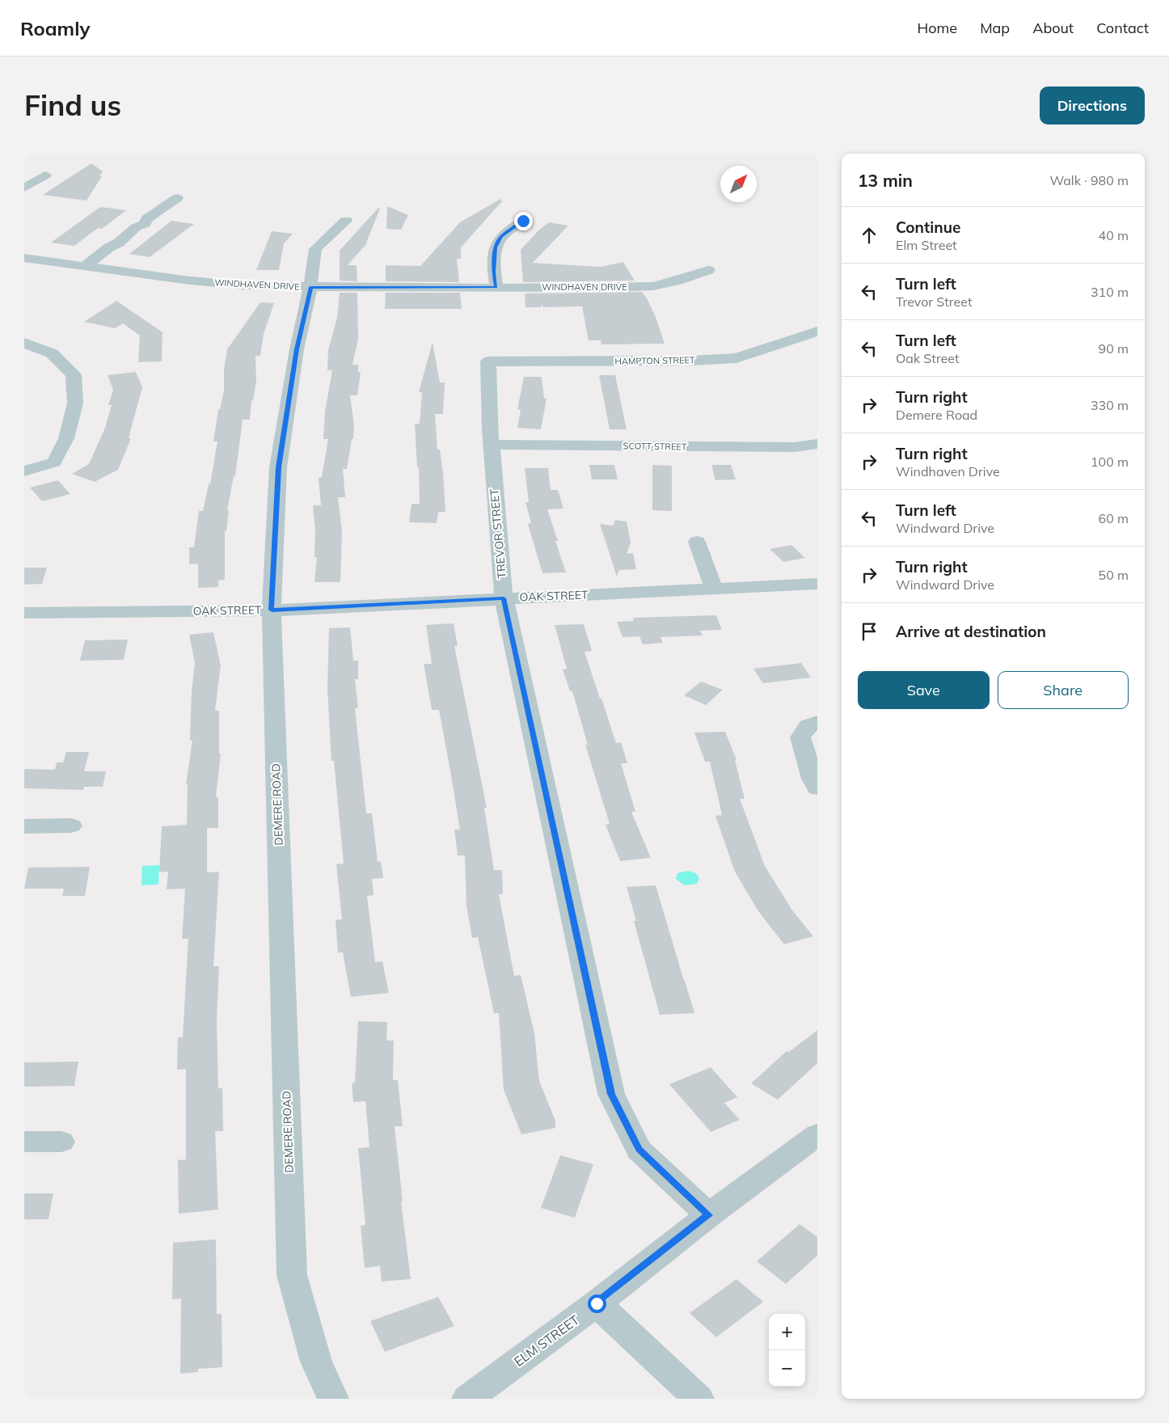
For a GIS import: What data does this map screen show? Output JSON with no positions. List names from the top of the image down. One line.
{"streets":{"street":["WINDHAVEN DRIVE","HAMPTON STREET","SCOTT STREET","TREVOR STREET","OAK STREET","DEMERE ROAD","ELM STREET"]},"crossings":[["WINDHAVEN DRIVE","DEMERE ROAD"],["HAMPTON STREET","TREVOR STREET"],["SCOTT STREET","TREVOR STREET"],["TREVOR STREET","OAK STREET"],["TREVOR STREET","ELM STREET"],["OAK STREET","DEMERE ROAD"]],"north":"top right","page":{"header":"Roamly","nav":["Home","Map","About","Contact"],"buttons":["Directions",["Save","Share"]],"title":"Find us","heading":["13 min","Walk · 980 m"],"list":[["Continue","Elm Street","40 m"],["Turn left","Trevor Street","310 m"],["Turn left","Oak Street","90 m"],["Turn right","Demere Road","330 m"],["Turn right","Windhaven Drive","100 m"],["Turn left","Windward Drive","60 m"],["Turn right","Windward Drive","50 m"],"Arrive at destination"],"map_buttons":["+","−"]}}
